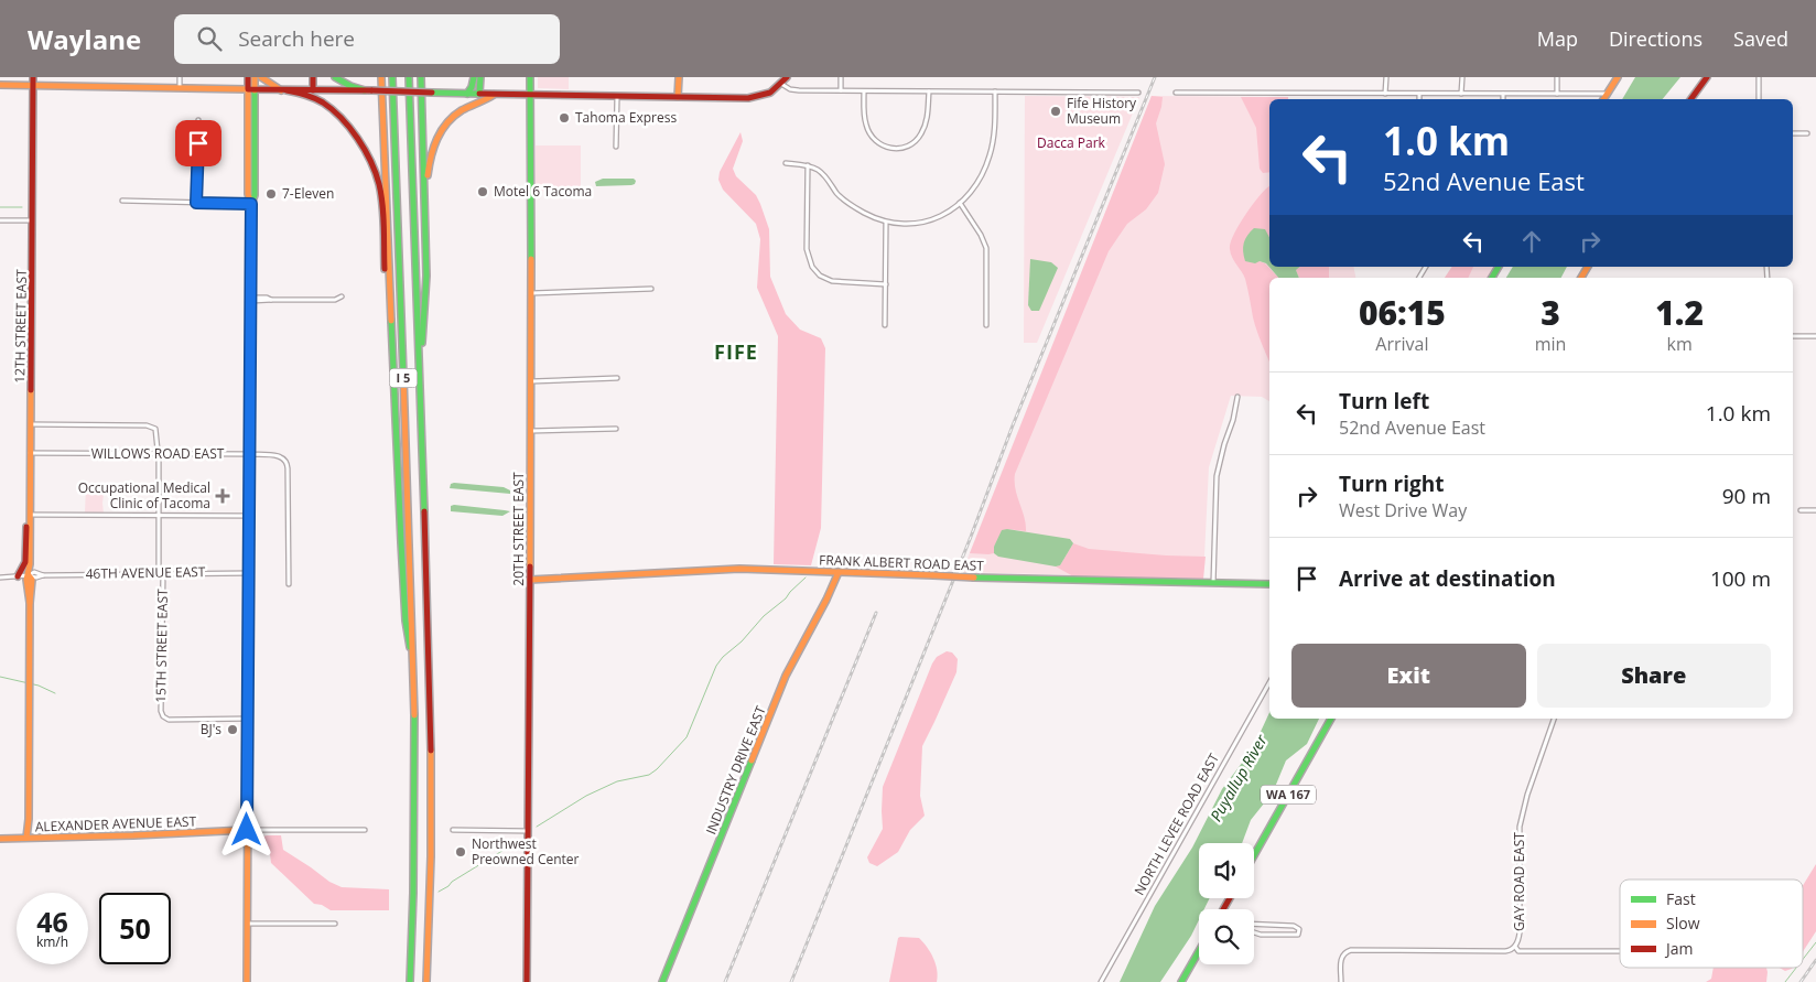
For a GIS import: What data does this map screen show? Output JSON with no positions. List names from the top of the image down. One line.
{"streets":{"main road":["12TH STREET EAST","I 5","20TH STREET EAST","FRANK ALBERT ROAD EAST","INDUSTRY DRIVE EAST","WA 167","ALEXANDER AVENUE EAST"],"street":["WILLOWS ROAD EAST","46TH AVENUE EAST","15TH STREET EAST","NORTH LEVEE ROAD EAST","GAY ROAD EAST"]},"crossings":[["12TH STREET EAST","WILLOWS ROAD EAST"],["12TH STREET EAST","46TH AVENUE EAST"],["12TH STREET EAST","15TH STREET EAST"],["12TH STREET EAST","ALEXANDER AVENUE EAST"],["WILLOWS ROAD EAST","15TH STREET EAST"],["20TH STREET EAST","FRANK ALBERT ROAD EAST"],["FRANK ALBERT ROAD EAST","INDUSTRY DRIVE EAST"],["46TH AVENUE EAST","15TH STREET EAST"]],"districts":["FIFE"],"water":["Puyallup River"],"parks":["Dacca Park"],"places":{"other":["Fife History Museum","Tahoma Express","Motel 6 Tacoma","7-Eleven","BJ's","Northwest Preowned Center"],"health":["Occupational Medical Clinic of Tacoma"]},"legend":["Fast","Slow","Jam"],"page":{"header":"Waylane","search":"Search here","nav":["Map","Directions","Saved"],"turn":["1.0 km","52nd Avenue East"],"eta":["06:15","Arrival","3","min","1.2","km"],"list":[{"name":"Turn left","note":"52nd Avenue East","value":"1.0 km"},{"name":"Turn right","note":"West Drive Way","value":"90 m"},{"name":"Arrive at destination","value":"100 m"}],"buttons":["Exit","Share"],"speed":"46 km/h","limit":"50"}}
